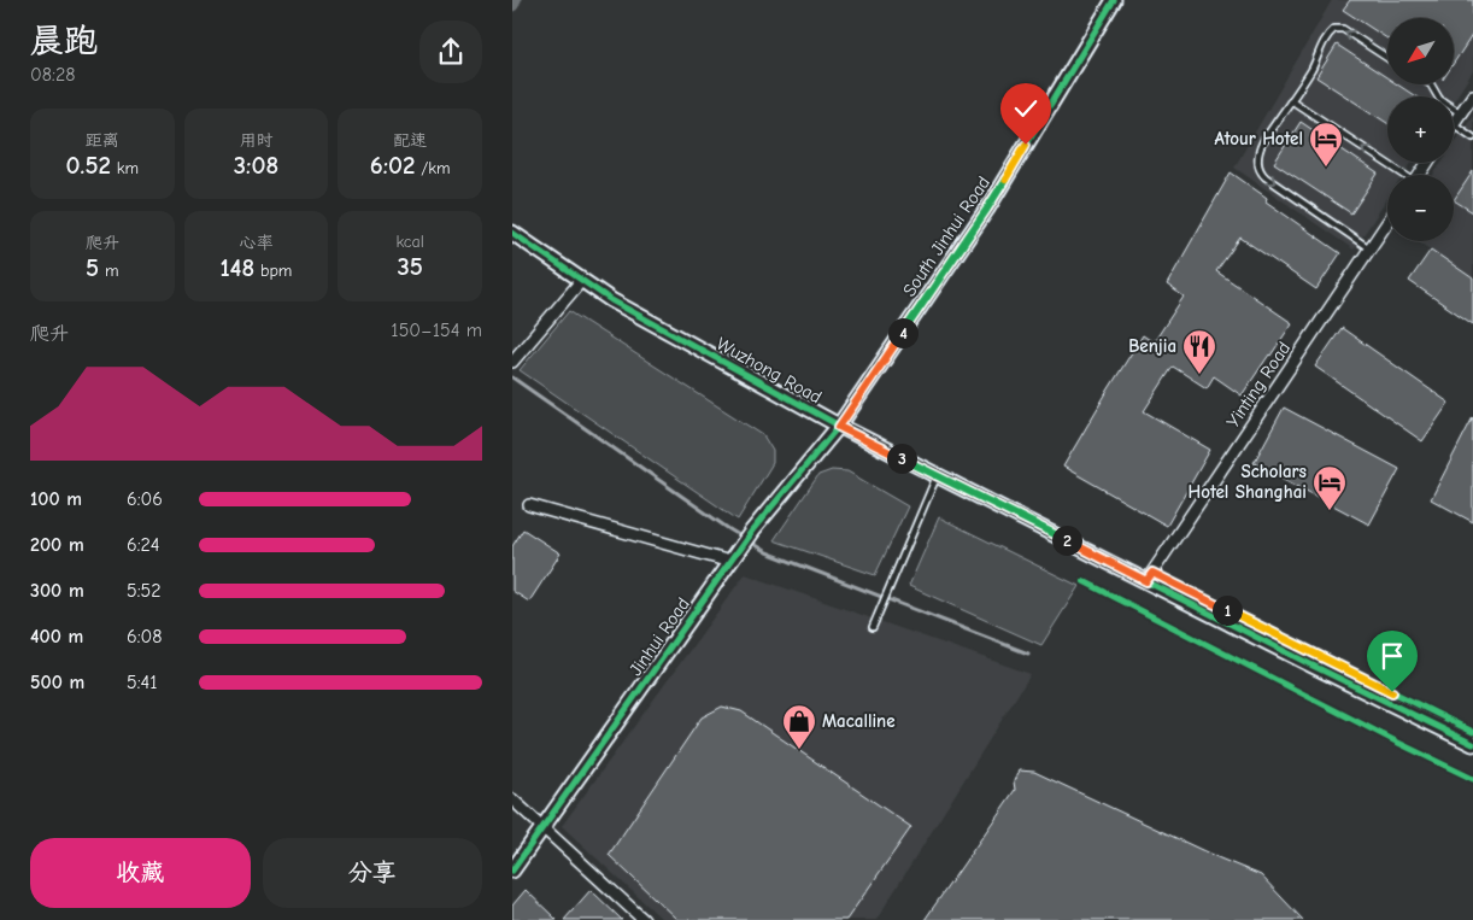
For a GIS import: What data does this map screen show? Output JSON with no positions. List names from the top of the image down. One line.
{"streets":{"main road":["South Jinhui Road","Wuzhong Road","Jinhui Road"],"street":["Yinting Road"]},"crossings":[["South Jinhui Road","Wuzhong Road"],["South Jinhui Road","Jinhui Road"],["Wuzhong Road","Yinting Road"],["Wuzhong Road","Jinhui Road"]],"places":{"hotel":["Atour Hotel","Scholars Hotel Shanghai"],"restaurant":["Benjia"],"shop":["Macalline"]},"north":"bottom left","page":{"heading":["晨跑","08:28"],"map_buttons":["+","−"],"stats":[["距离","0.52 km"],["用时","3:08"],["配速","6:02 /km"],["爬升","5 m"],["心率","148 bpm"],["kcal","35"]],"chart":["爬升","150–154 m"],"pins":["4","3","2","1"],"list":[{"name":"100 m","note":"6:06"},{"name":"200 m","note":"6:24"},{"name":"300 m","note":"5:52"},{"name":"400 m","note":"6:08"},{"name":"500 m","note":"5:41"}],"buttons":["收藏","分享"]}}
